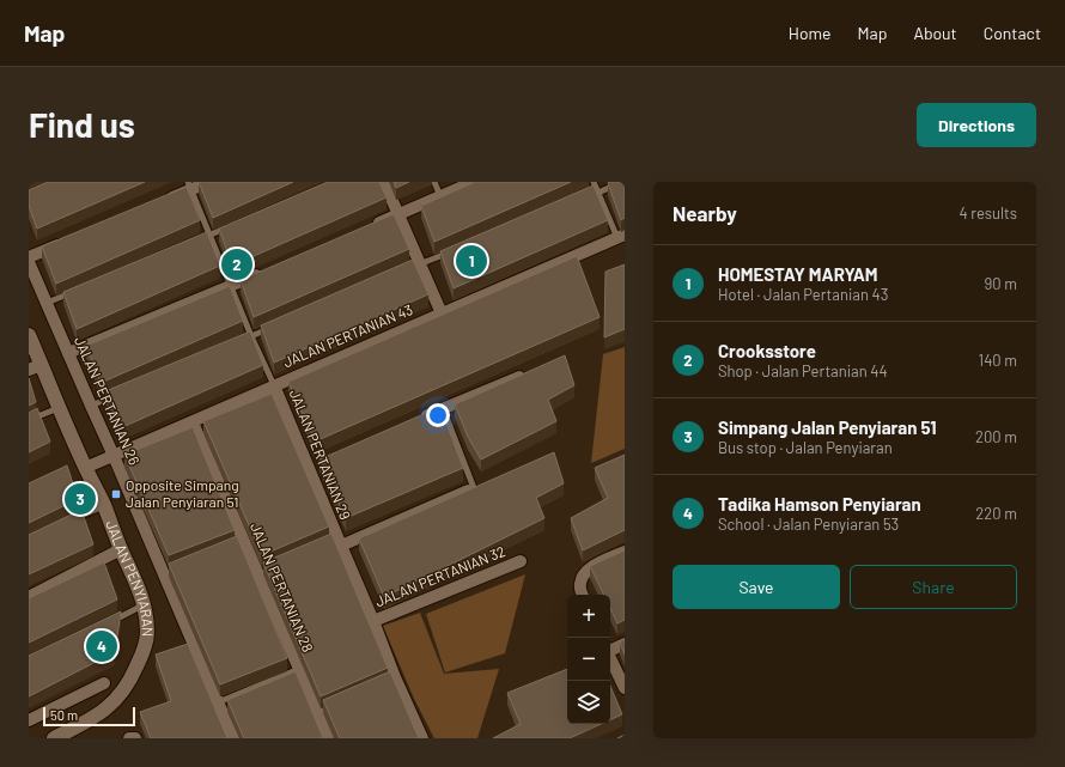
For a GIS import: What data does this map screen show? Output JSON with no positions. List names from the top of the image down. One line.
{"streets":{"street":["JALAN PERTANIAN 43","JALAN PERTANIAN 26","JALAN PERTANIAN 29","JALAN PERTANIAN 32","JALAN PENYIARAN","JALAN PERTANIAN 28"]},"crossings":[["JALAN PERTANIAN 43","JALAN PERTANIAN 26"],["JALAN PERTANIAN 43","JALAN PERTANIAN 29"],["JALAN PERTANIAN 43","JALAN PENYIARAN"],["JALAN PERTANIAN 43","JALAN PERTANIAN 28"],["JALAN PERTANIAN 29","JALAN PERTANIAN 32"]],"places":{"transit":["Opposite Simpang Jalan Penyiaran 51"]},"scale_bar":"50 m","page":{"header":"Map","nav":["Home","Map","About","Contact"],"buttons":["Directions",["Save","Share"]],"title":"Find us","heading":["Nearby","4 results"],"pins":["1","2","3","4"],"list":[{"mark":"1","name":"HOMESTAY MARYAM","note":"Hotel · Jalan Pertanian 43","value":"90 m"},{"mark":"2","name":"Crooksstore","note":"Shop · Jalan Pertanian 44","value":"140 m"},{"mark":"3","name":"Simpang Jalan Penyiaran 51","note":"Bus stop · Jalan Penyiaran","value":"200 m"},{"mark":"4","name":"Tadika Hamson Penyiaran","note":"School · Jalan Penyiaran 53","value":"220 m"}],"map_buttons":["+","−"],"scale":"50 m"}}
